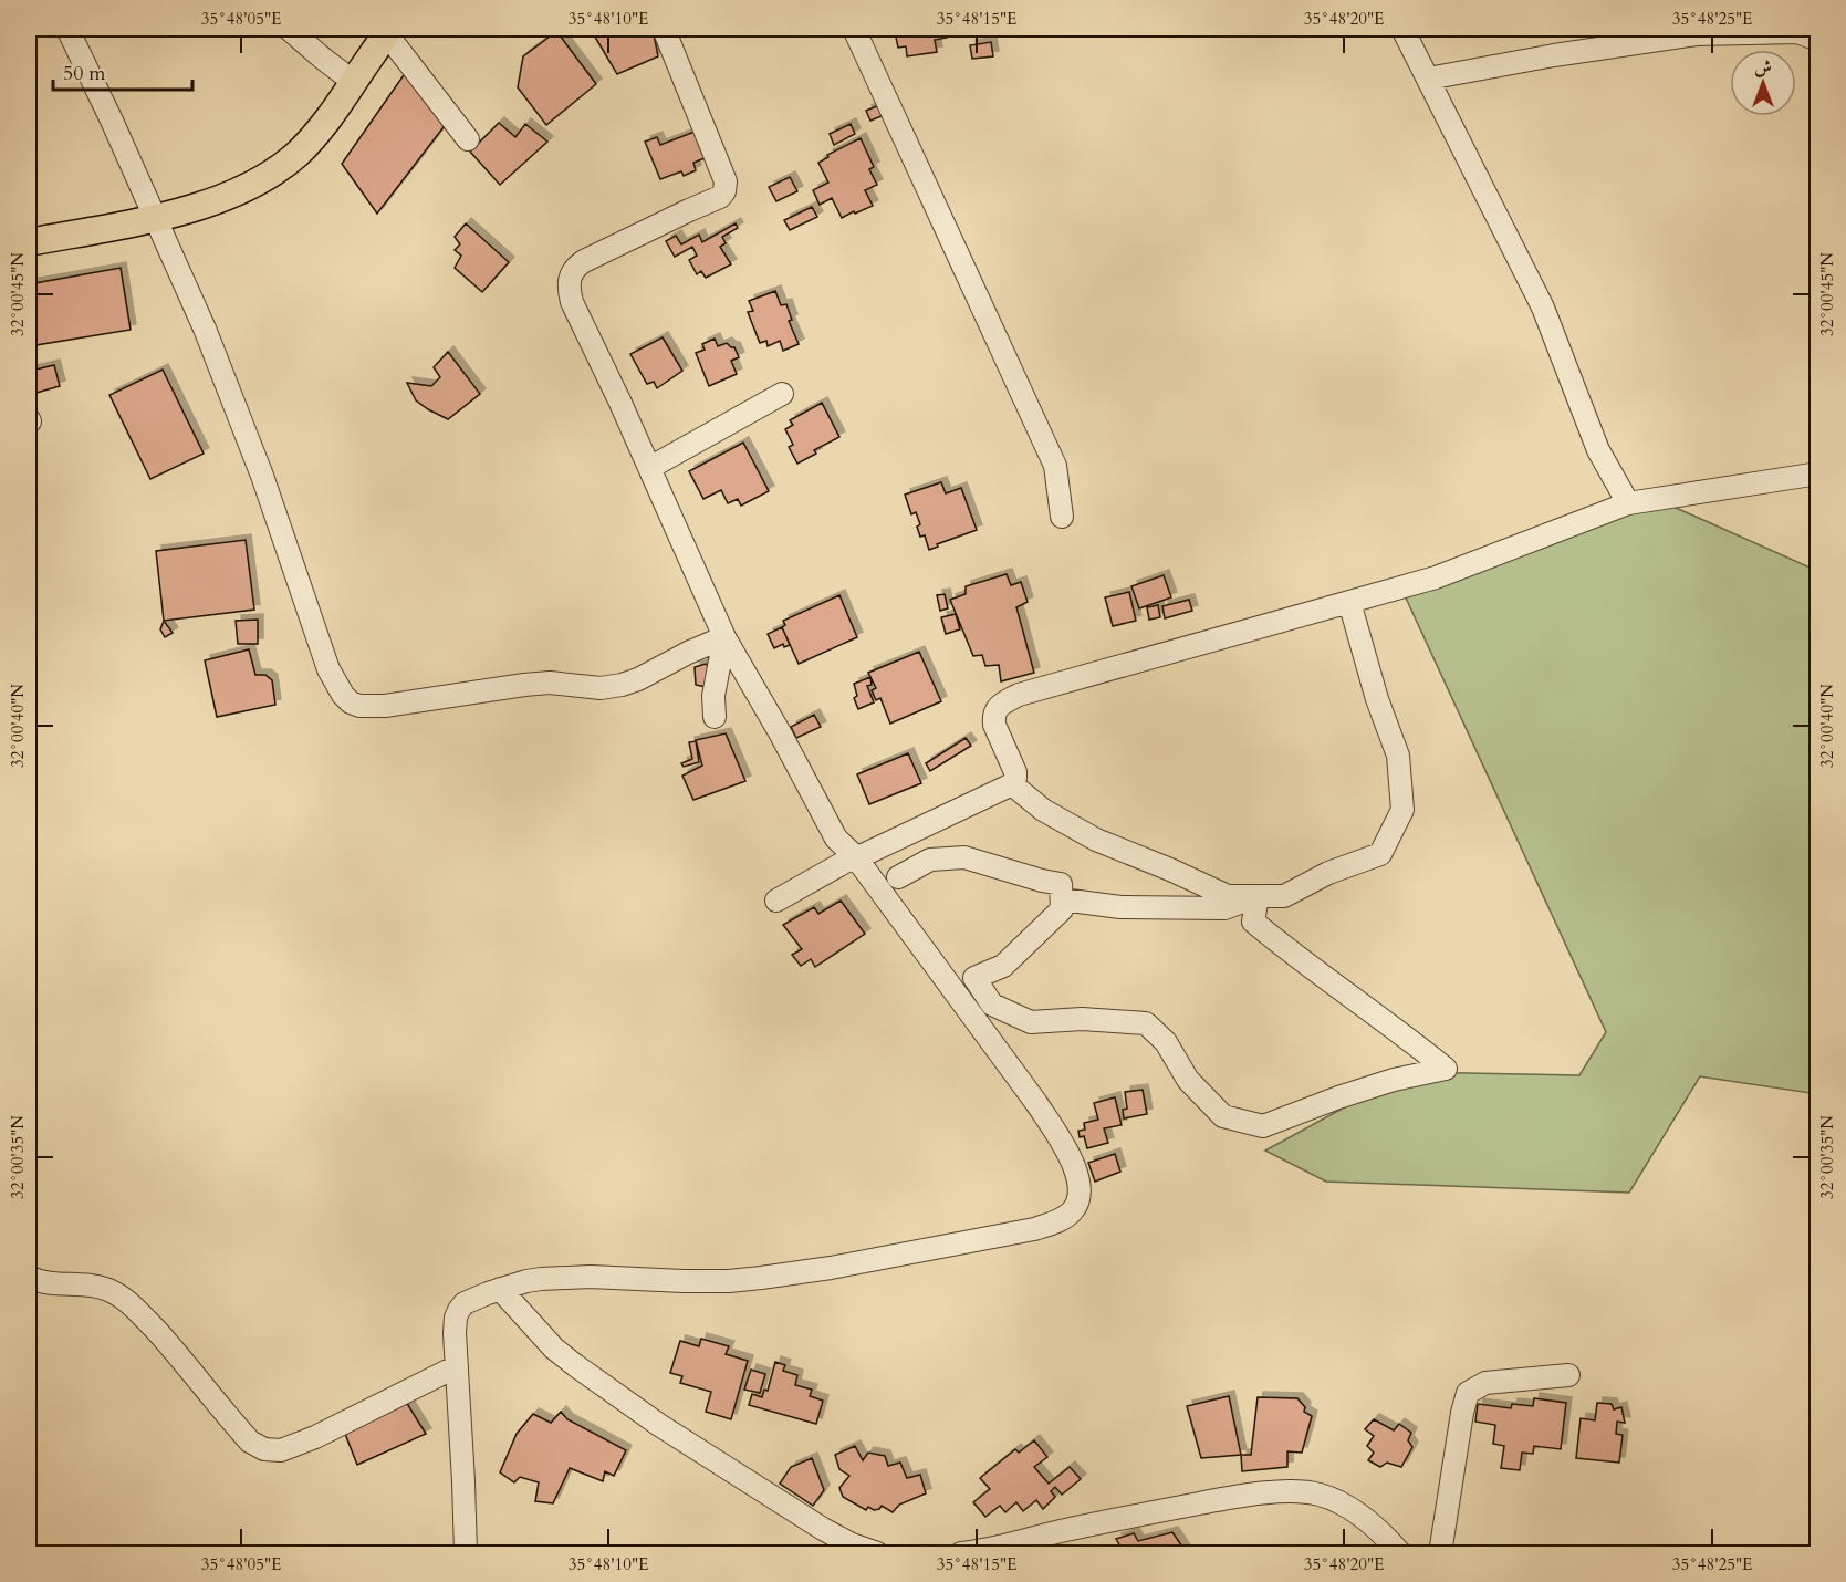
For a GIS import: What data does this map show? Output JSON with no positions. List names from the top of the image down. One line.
{"scale_bar":"50 m","north":"top","coordinates":["35°48'05\"E","35°48'10\"E","35°48'15\"E","35°48'20\"E","35°48'25\"E","32°00'45\"N","32°00'40\"N","32°00'35\"N"]}
